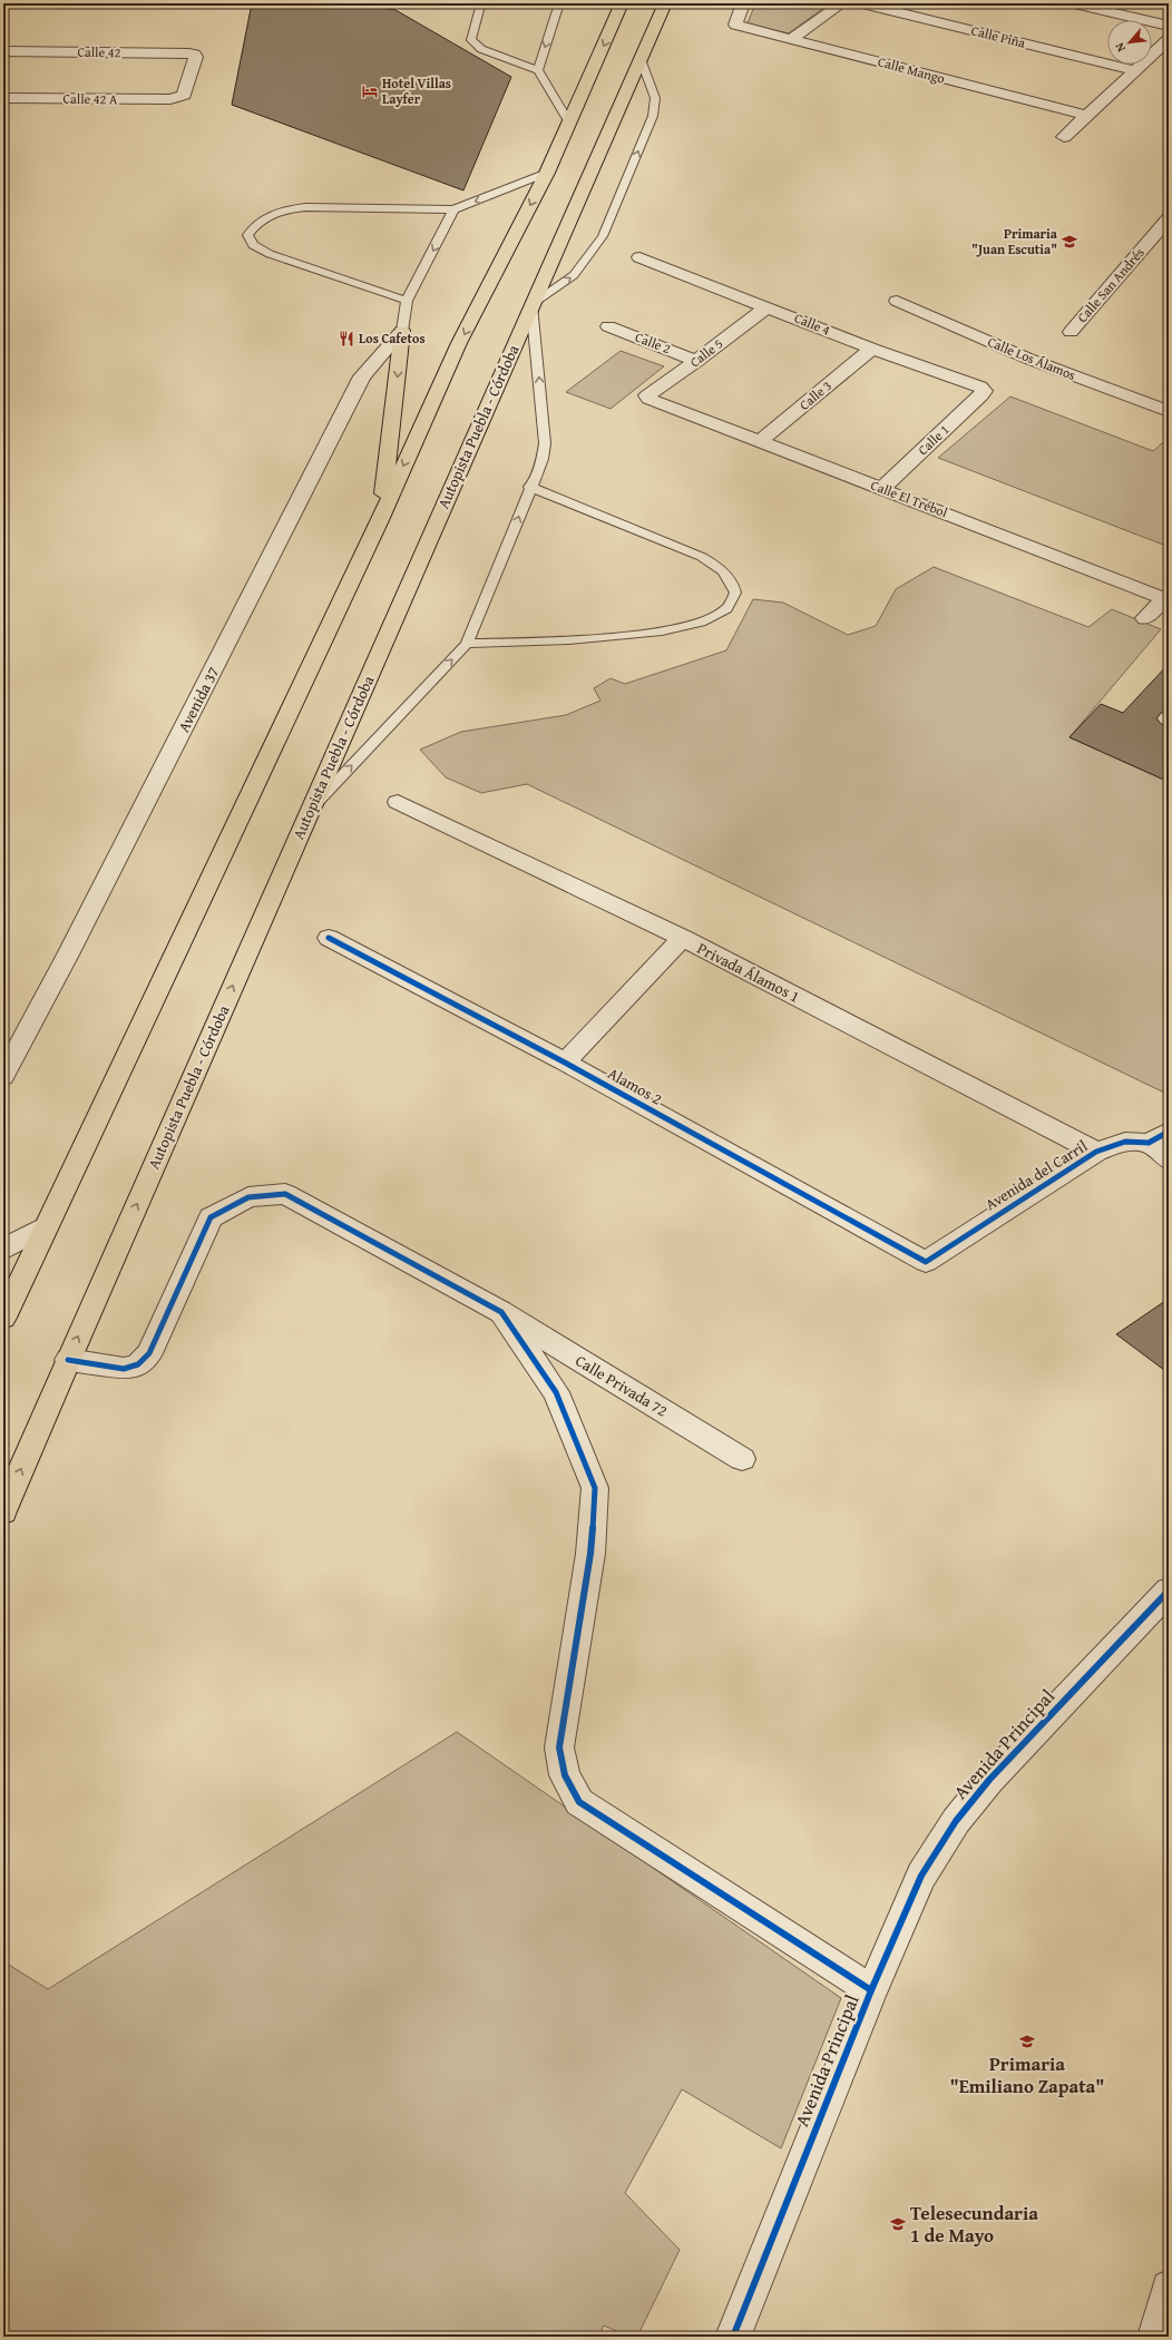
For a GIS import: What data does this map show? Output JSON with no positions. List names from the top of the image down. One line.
{"streets":{"highway":["Autopista Puebla - Córdoba"],"street":["Calle Piña","Calle 42","Calle Mango","Calle 42 A","Calle San Andrés","Calle 4","Calle 2","Calle 5","Calle Los Álamos","Calle 3","Calle 1","Calle El Trébol","Avenida 37","Privada Álamos 1","Alamos 2","Avenida del Carril","Calle Privada 72","Avenida Principal"]},"crossings":[["Calle 42","Calle 42 A"],["Calle 4","Calle 5"],["Calle 4","Calle 3"],["Calle 4","Calle 1"],["Calle 2","Calle 5"],["Calle 5","Calle El Trébol"],["Calle 3","Calle El Trébol"],["Autopista Puebla - Córdoba","Calle Privada 72"],["Calle 1","Calle El Trébol"],["Privada Álamos 1","Avenida del Carril"],["Alamos 2","Avenida del Carril"]],"places":{"hotel":["Hotel Villas Layfer"],"school or university":["Primaria \"Juan Escutia\"","Primaria \"Emiliano Zapata\"","Telesecundaria 1 de Mayo"],"restaurant":["Los Cafetos"]},"north":"bottom left"}
